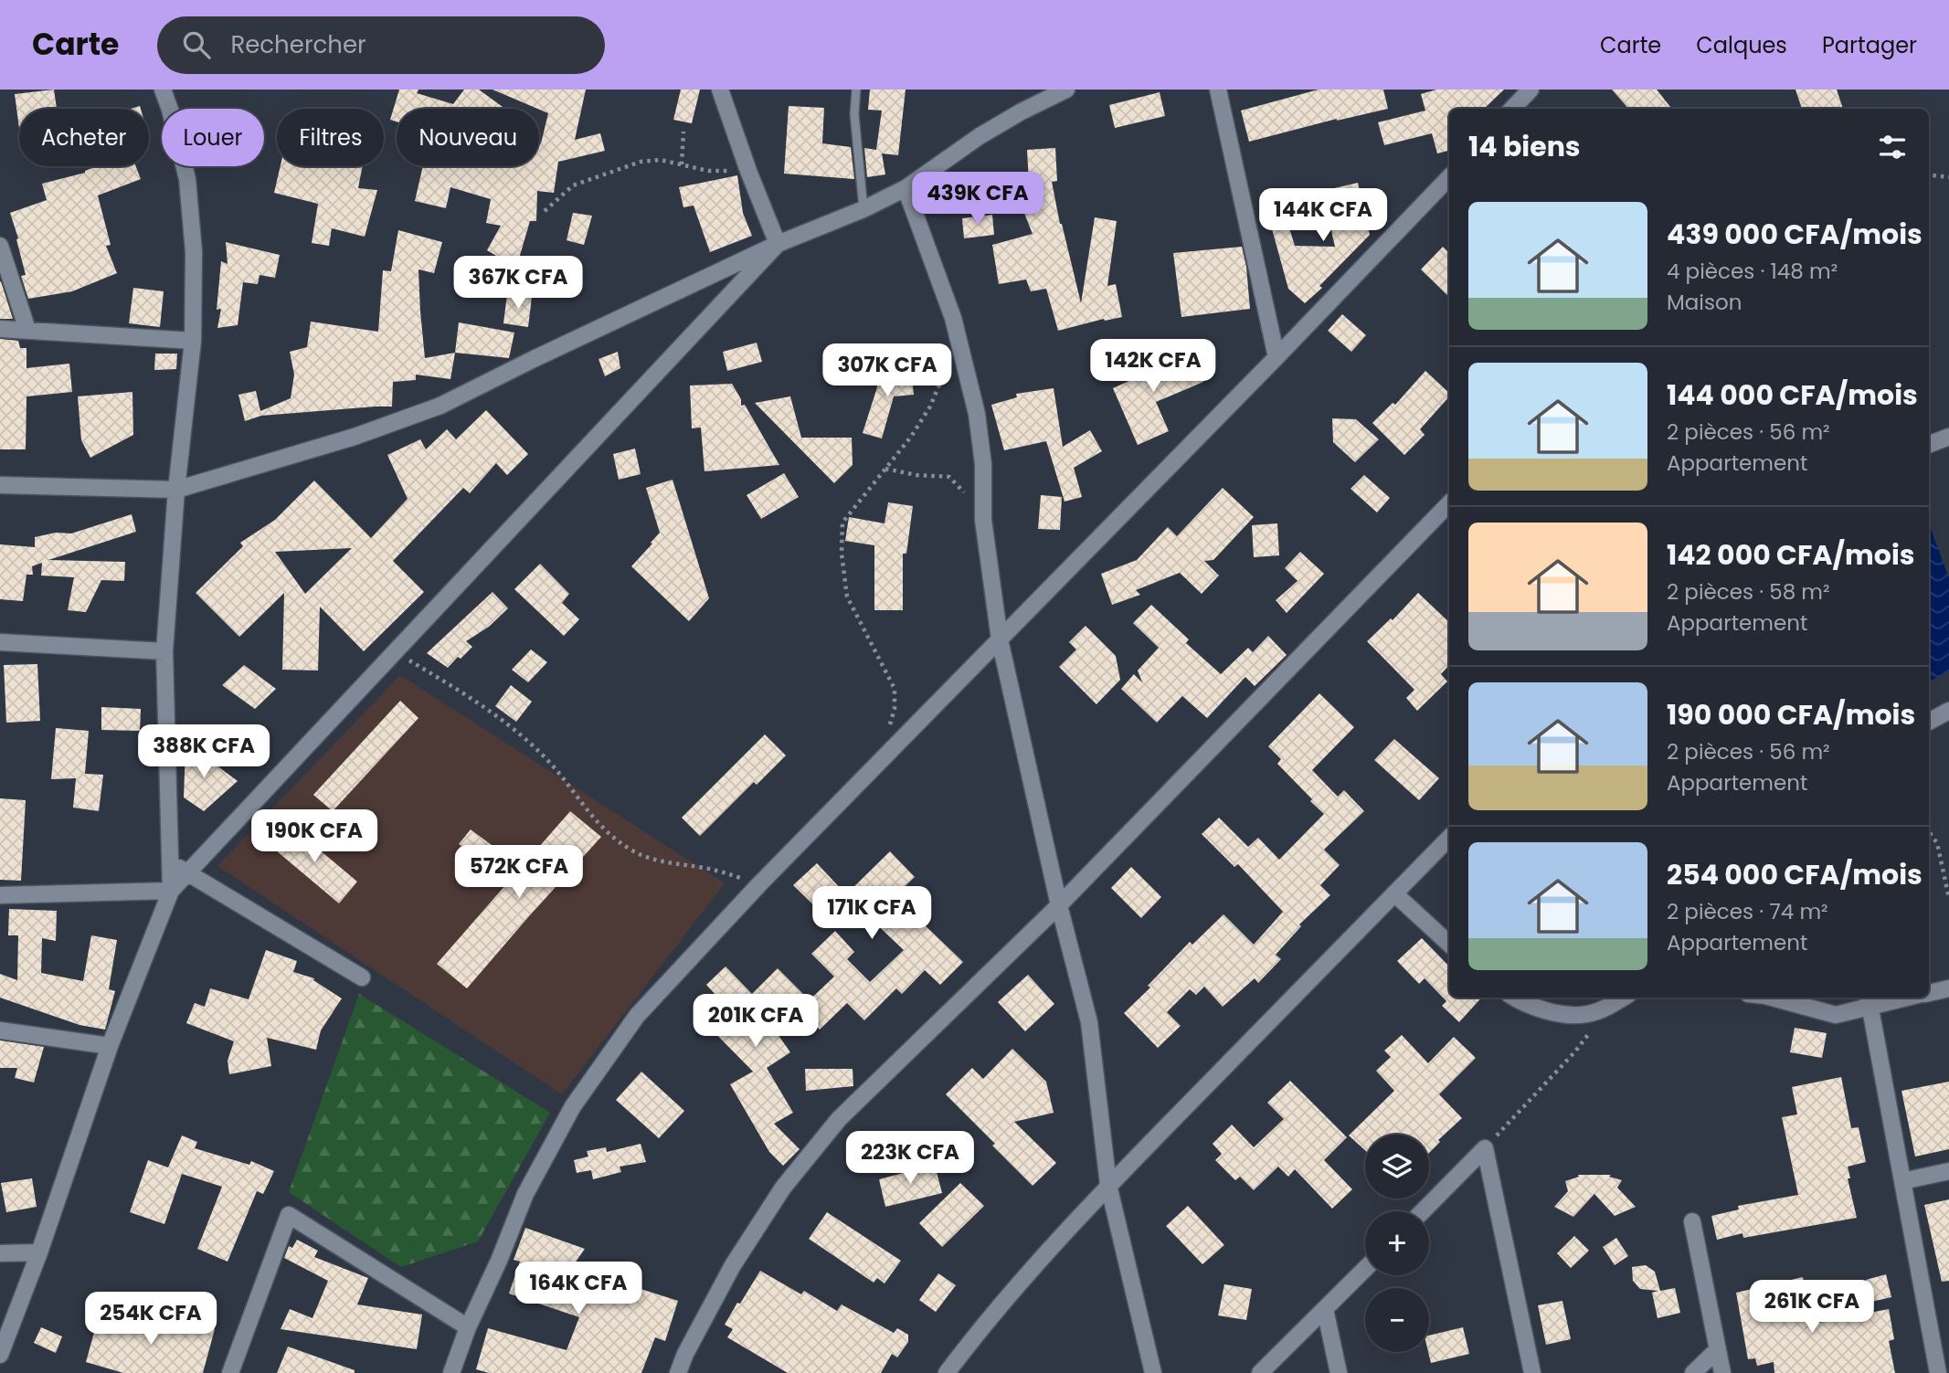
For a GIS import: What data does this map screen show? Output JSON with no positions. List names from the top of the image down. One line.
{"page":{"header":"Carte","search":"Rechercher","nav":["Carte","Calques","Partager"],"chip":["Acheter","Louer","Filtres","Nouveau"],"heading":"14 biens","price":["439K CFA","144K CFA","367K CFA","142K CFA","307K CFA","388K CFA","190K CFA","572K CFA","171K CFA","201K CFA","223K CFA","164K CFA","261K CFA","254K CFA"],"list":[{"name":"439 000 CFA/mois","note":"4 pièces · 148 m² · Maison"},{"name":"144 000 CFA/mois","note":"2 pièces · 56 m² · Appartement"},{"name":"142 000 CFA/mois","note":"2 pièces · 58 m² · Appartement"},{"name":"190 000 CFA/mois","note":"2 pièces · 56 m² · Appartement"},{"name":"254 000 CFA/mois","note":"2 pièces · 74 m² · Appartement"}],"map_buttons":["+","−"]}}
